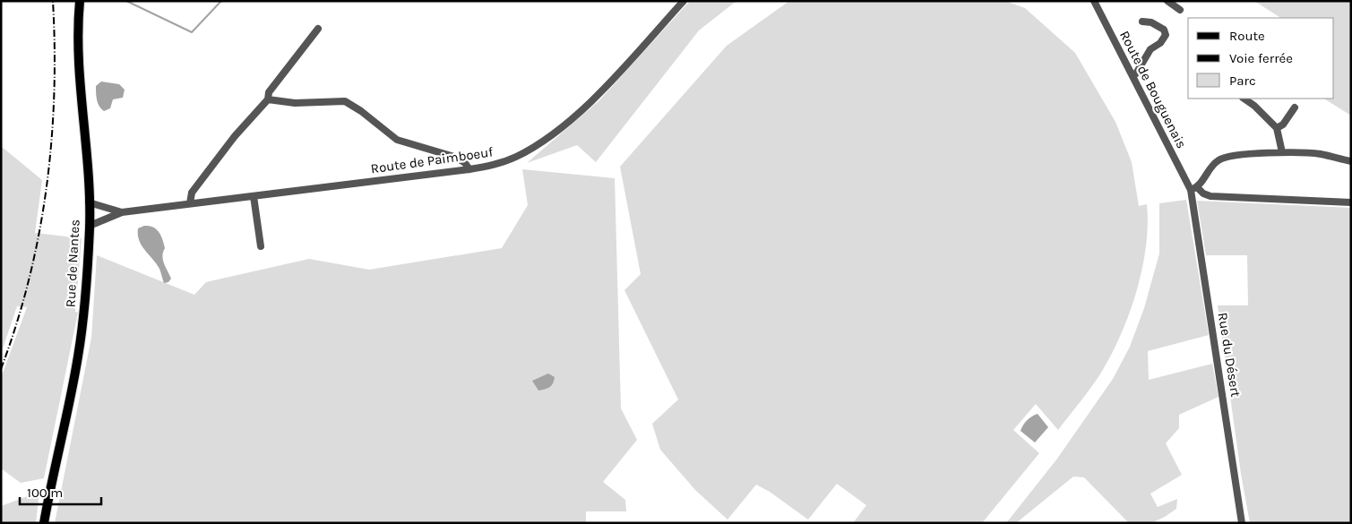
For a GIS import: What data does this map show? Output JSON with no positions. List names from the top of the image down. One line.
{"streets":{"main road":["Rue de Nantes"],"street":["Route de Bouguenais","Route de Paimboeuf","Rue du Désert"]},"crossings":[["Route de Bouguenais","Rue du Désert"],["Route de Paimboeuf","Rue de Nantes"]],"legend":["Route","Voie ferrée","Parc"],"scale_bar":"100 m"}
